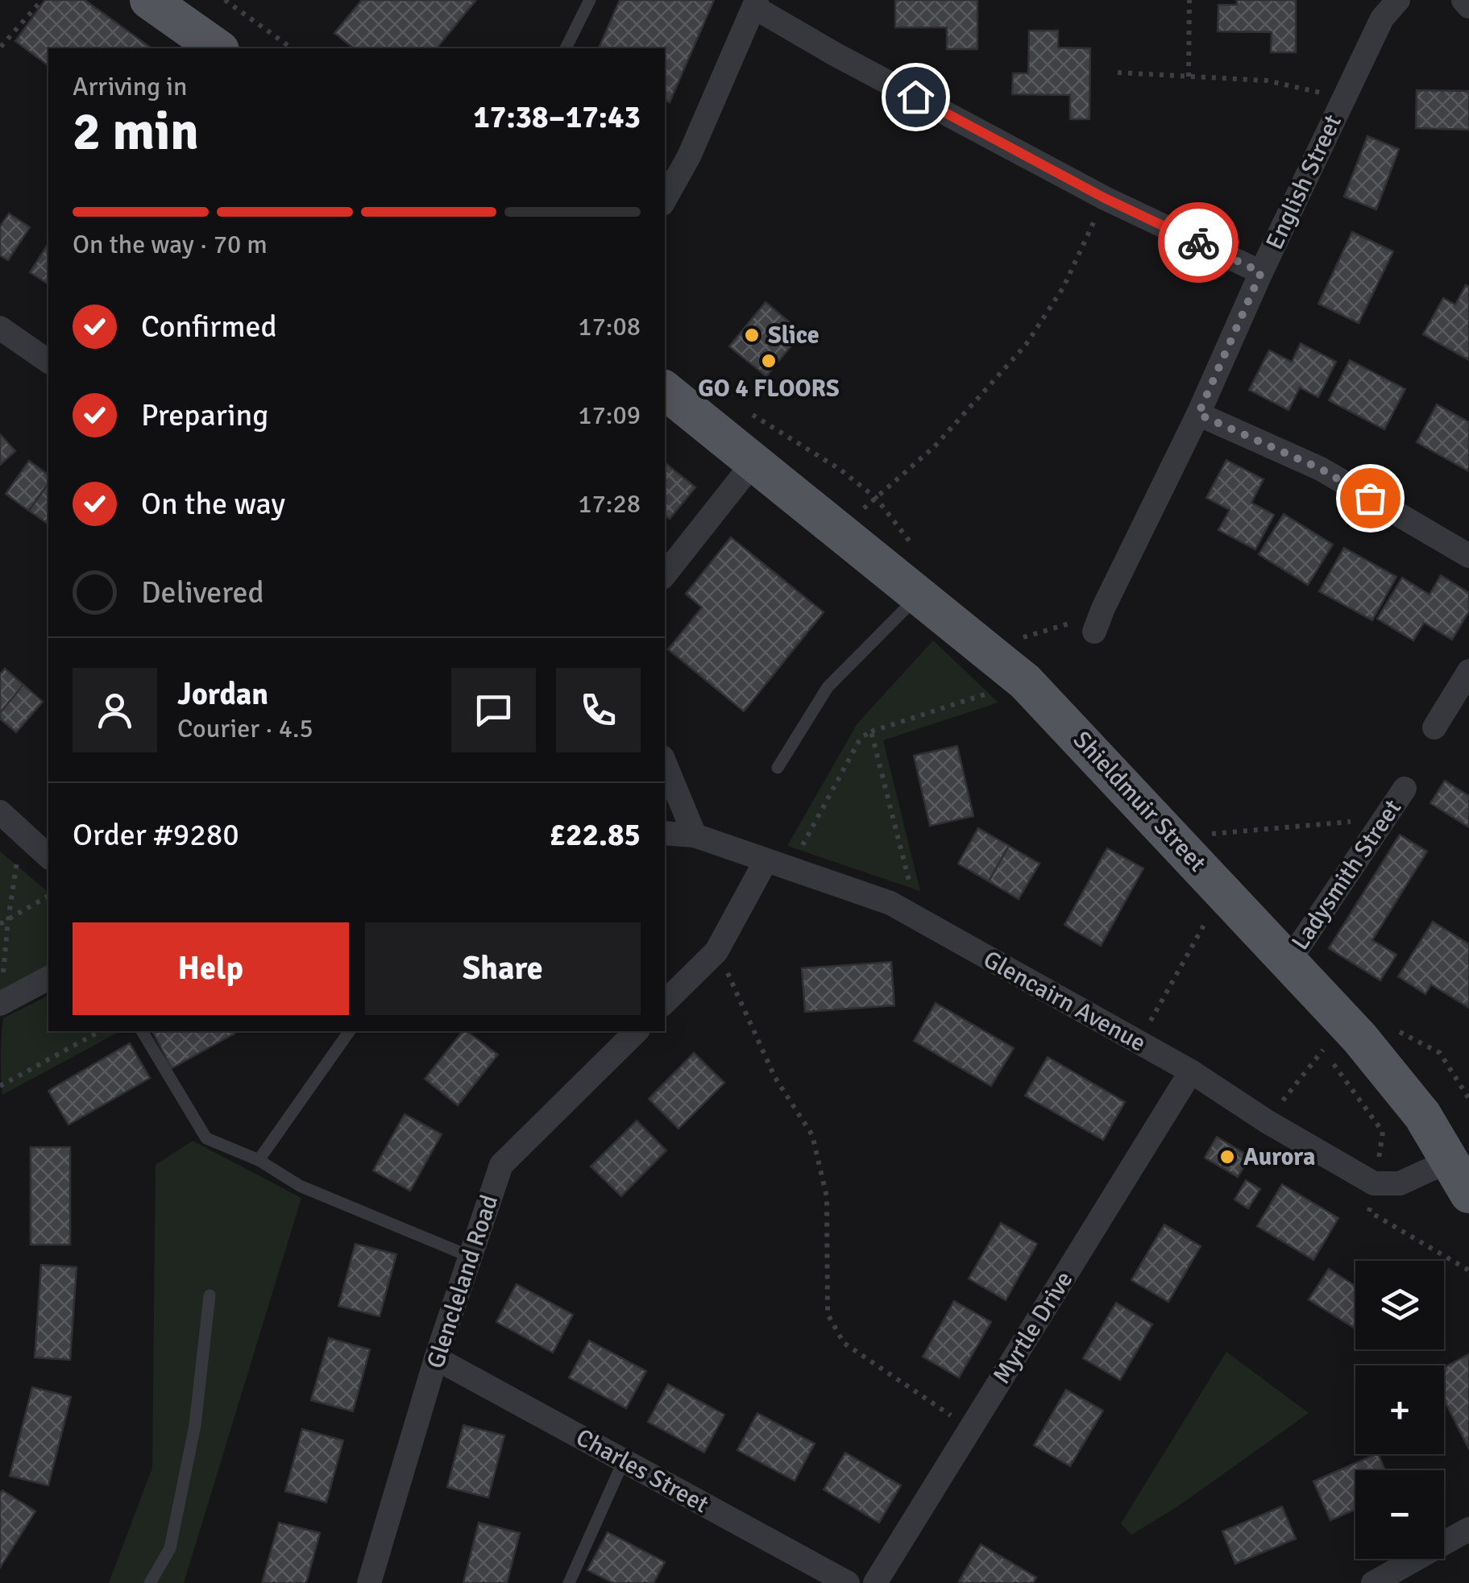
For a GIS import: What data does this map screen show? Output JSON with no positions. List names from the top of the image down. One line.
{"streets":{"main road":["Shieldmuir Street"],"street":["English Street","Ladysmith Street","Glencairn Avenue","Glencleland Road","Myrtle Drive","Charles Street"]},"crossings":[["Shieldmuir Street","Ladysmith Street"],["Glencairn Avenue","Myrtle Drive"],["Glencleland Road","Charles Street"]],"places":["Slice","GO 4 FLOORS","Aurora"],"page":{"heading":["2 min","Arriving in","17:38–17:43"],"panel":["Jordan","Courier · 4.5","Order #9280","£22.85"],"bar":"On the way · 70 m","list":[["Confirmed","17:08"],["Preparing","17:09"],["On the way","17:28"],"Delivered"],"buttons":["Help","Share"],"map_buttons":["+","−"]}}
